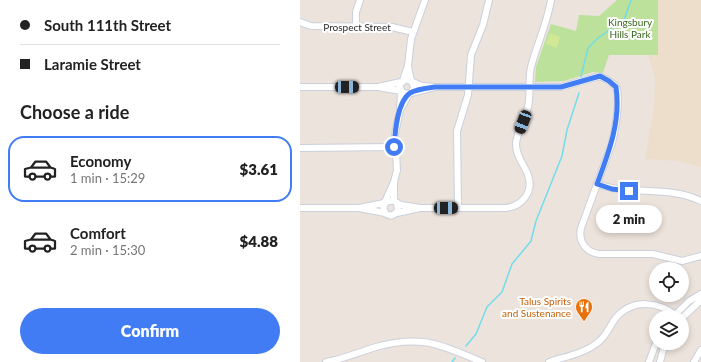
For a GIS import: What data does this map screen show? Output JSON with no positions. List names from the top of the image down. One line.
{"streets":{"street":["Prospect Street"]},"parks":["Kingsbury Hills Park"],"places":{"restaurant":["Talus Spirits and Sustenance"]},"page":{"banner":["South 111th Street","Laramie Street"],"heading":"Choose a ride","list":[{"name":"Economy","note":"1 min · 15:29","value":"$3.61"},{"name":"Comfort","note":"2 min · 15:30","value":"$4.88"}],"bubble":"2 min","buttons":"Confirm"}}
